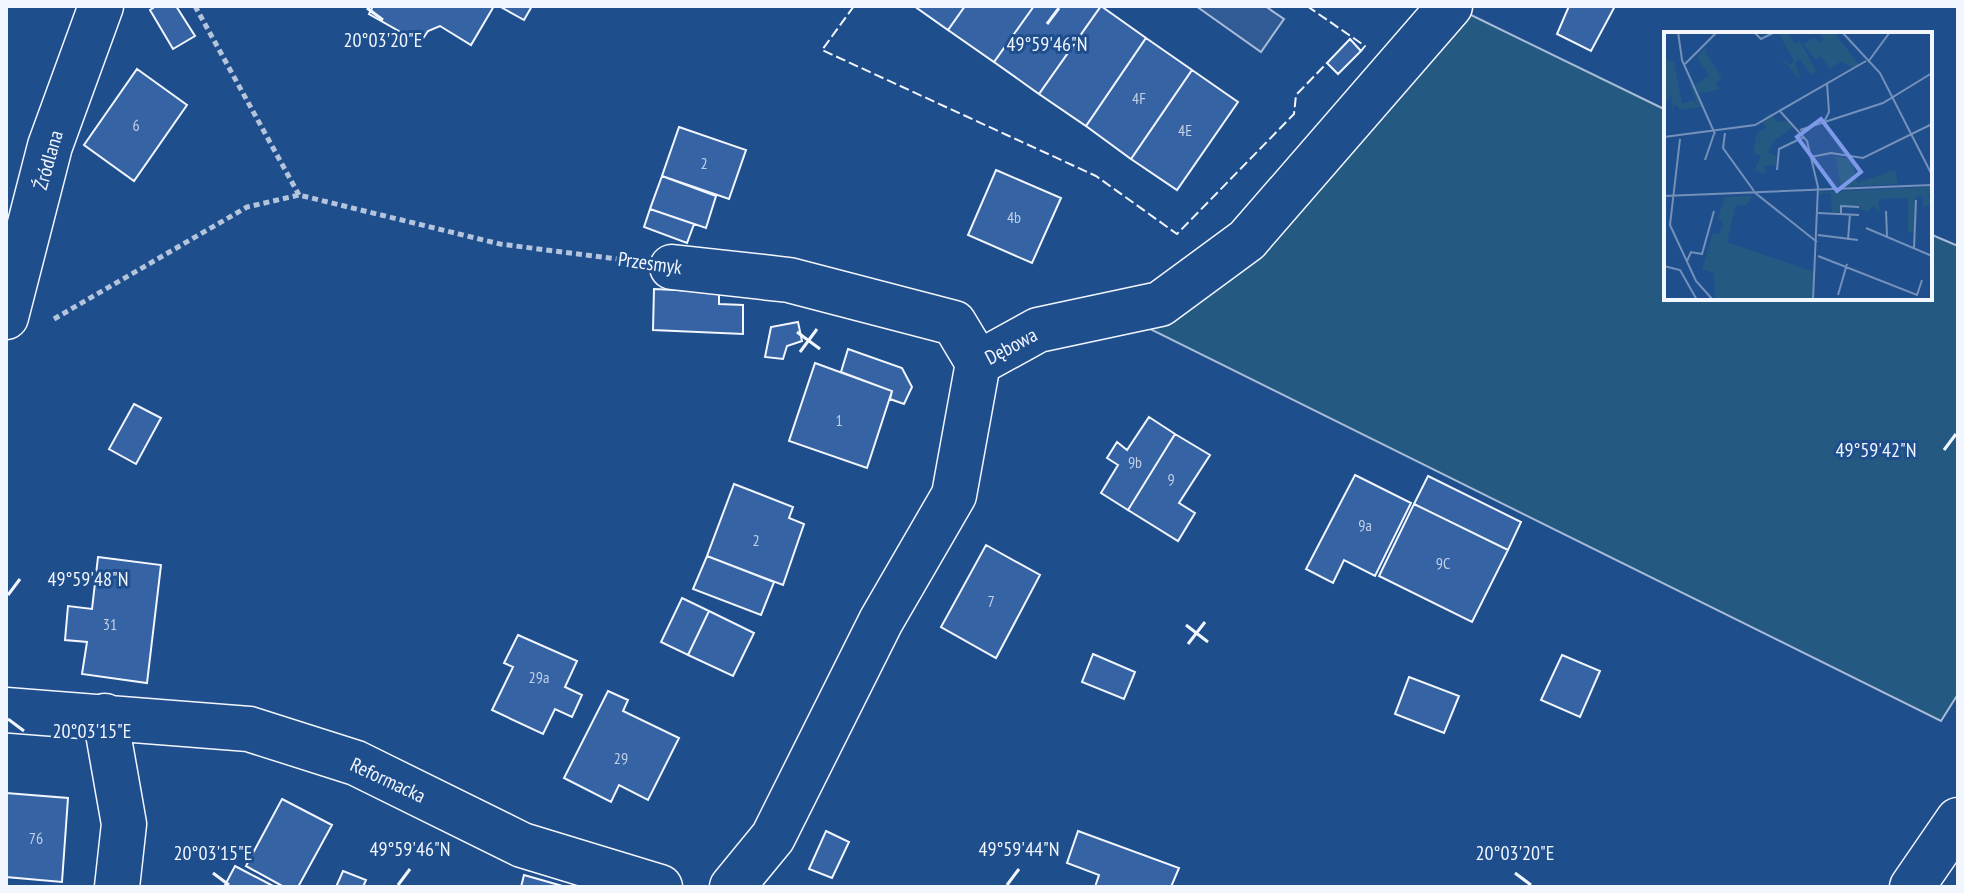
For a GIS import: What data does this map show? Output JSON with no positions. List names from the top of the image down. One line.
{"streets":{"street":["Źródlana","Przesmyk","Dębowa","Reformacka"]},"crossings":[["Źródlana","Przesmyk"],["Przesmyk","Dębowa"]],"house_numbers":["4F","6","4E","2","4b","1","9b","9","9a","2","9C","7","31","29a","29","76"],"coordinates":["20°03'20\"E","49°59'46\"N","49°59'42\"N","49°59'48\"N","20°03'15\"E","49°59'44\"N"]}
